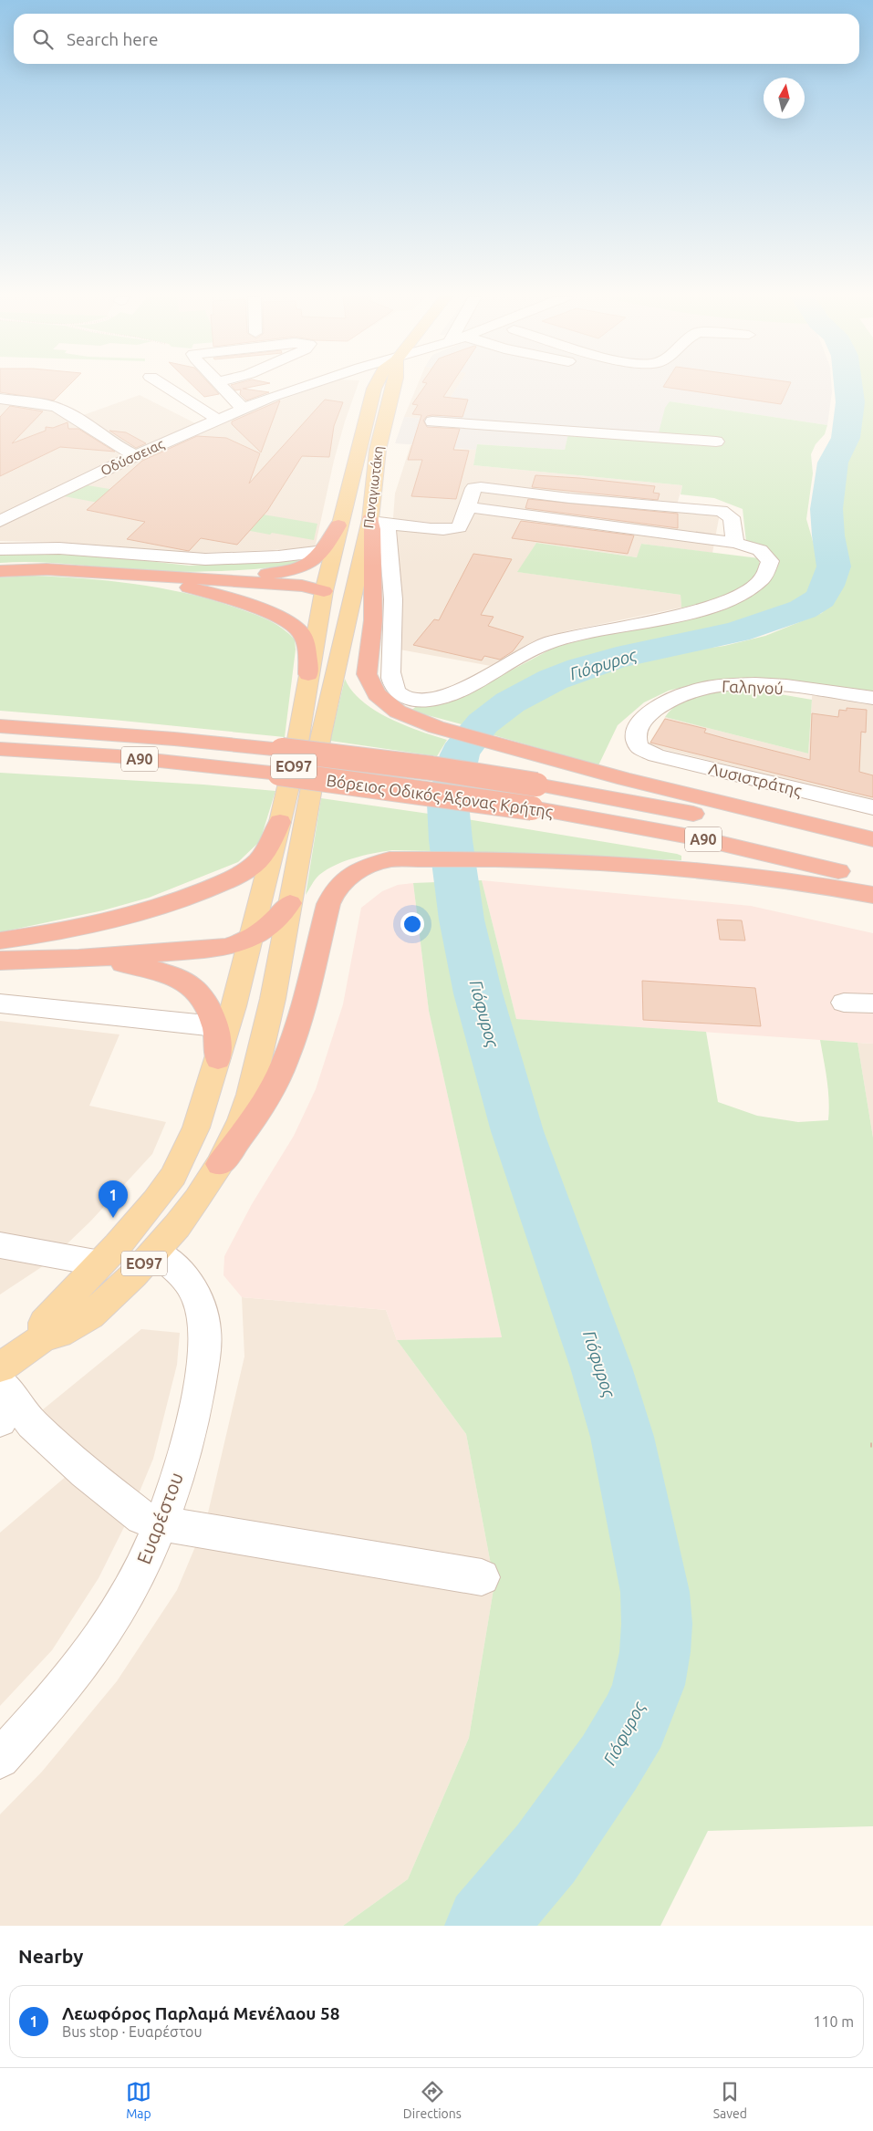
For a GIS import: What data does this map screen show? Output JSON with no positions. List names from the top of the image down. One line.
{"streets":{"highway":["Α90","Βόρειος Οδικός Άξονας Κρήτης"],"main road":["Παναγιωτάκη","ΕΟ97"],"street":["Οδύσσειας","Γαληνού","Λυσιστράτης","Ευαρέστου"]},"crossings":[["Παναγιωτάκη","ΕΟ97"],["Γαληνού","Λυσιστράτης"],["ΕΟ97","Ευαρέστου"]],"water":["Γιόφυρος"],"north":"top","page":{"search":"Search here","pins":"1","heading":"Nearby","list":[{"mark":"1","name":"Λεωφόρος Παρλαμά Μενέλαου 58","note":"Bus stop · Ευαρέστου","value":"110 m"}],"nav":["Map","Directions","Saved"]}}
